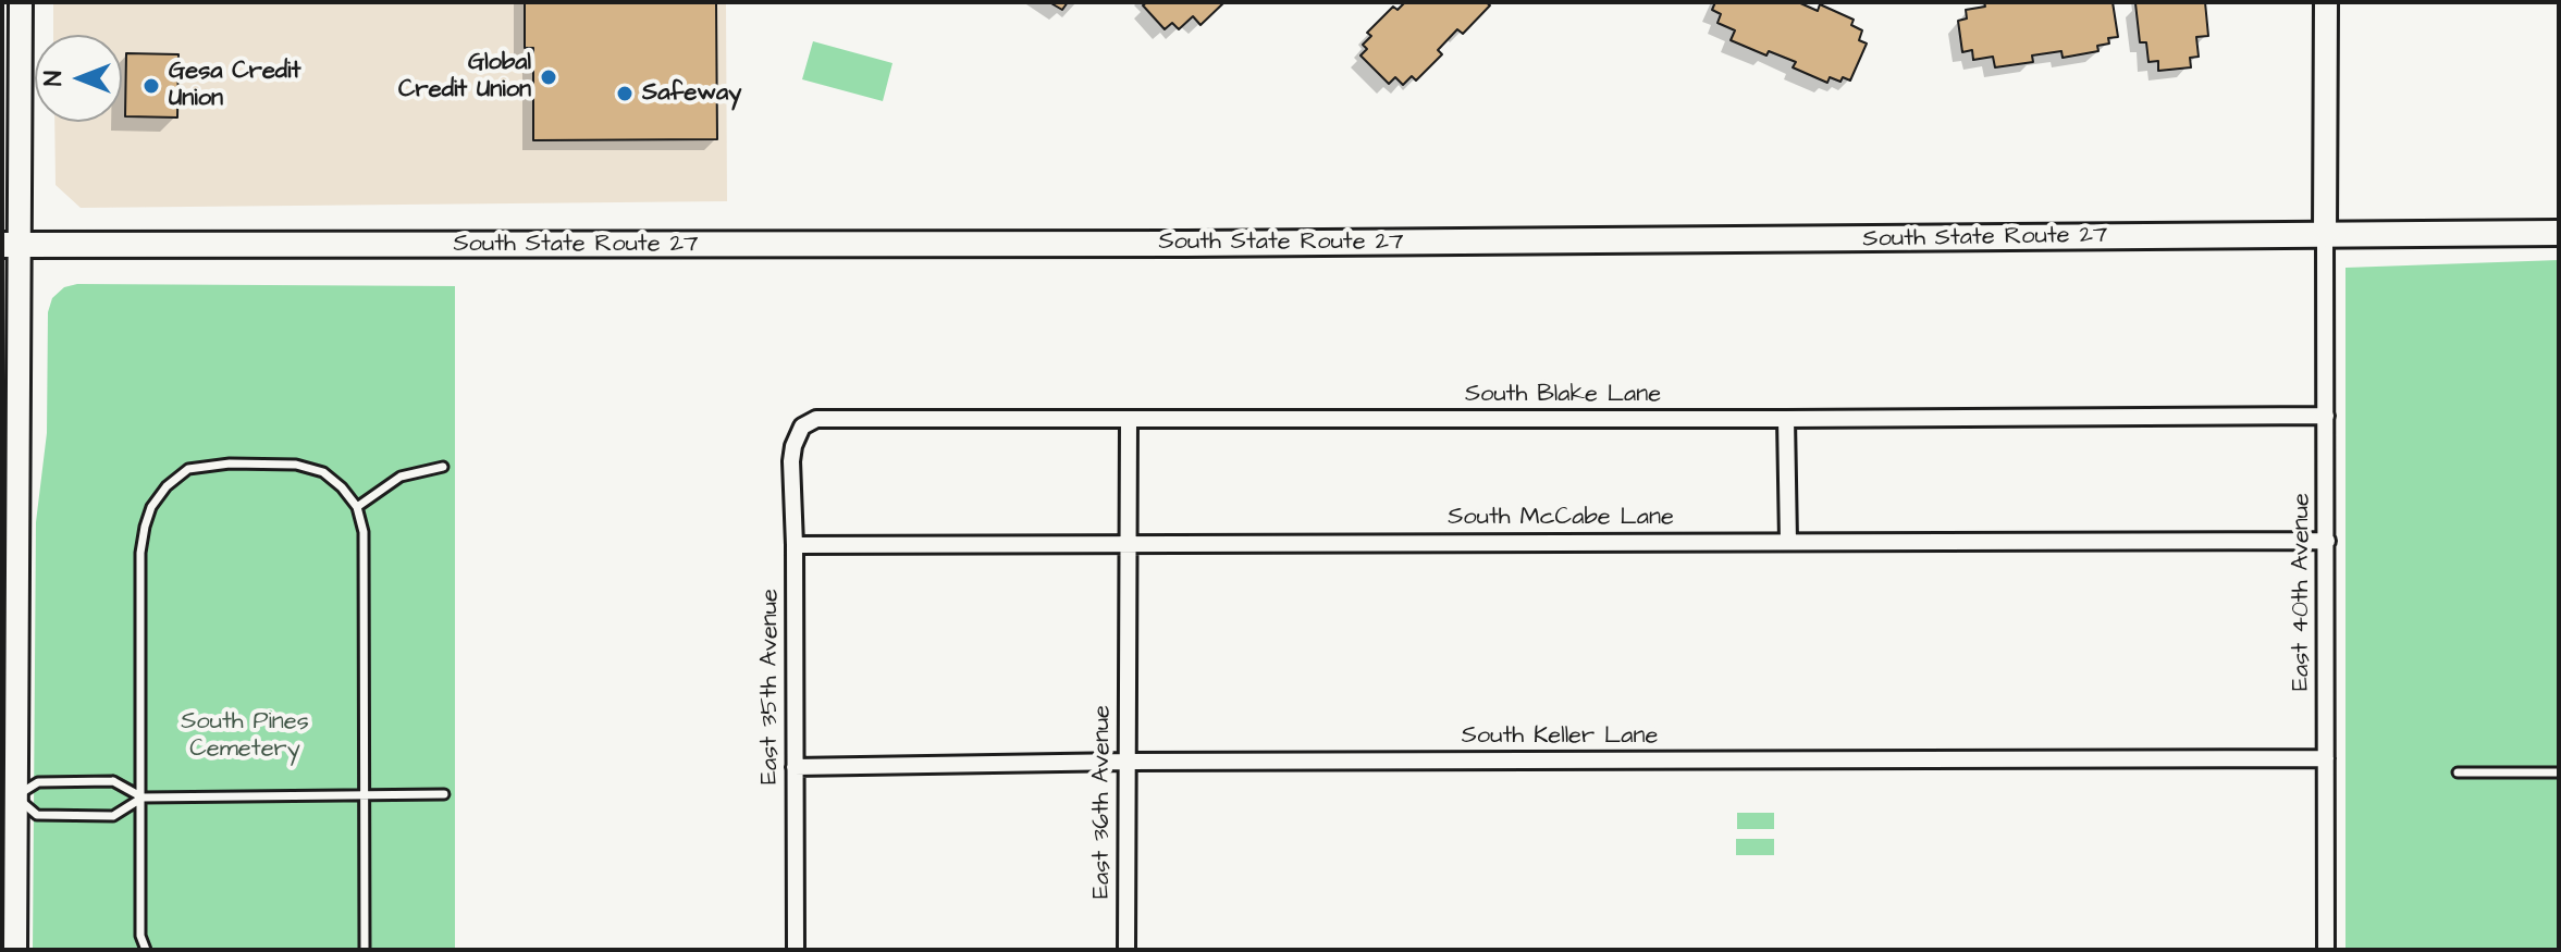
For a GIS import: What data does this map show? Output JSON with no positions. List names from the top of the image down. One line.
{"streets":{"main road":["South State Route 27"],"street":["South Blake Lane","South McCabe Lane","East 40th Avenue","East 35th Avenue","South Keller Lane","East 36th Avenue"]},"crossings":[["South State Route 27","East 40th Avenue"],["South Blake Lane","East 40th Avenue"],["South Blake Lane","East 35th Avenue"],["South Blake Lane","East 36th Avenue"],["South McCabe Lane","East 40th Avenue"],["South McCabe Lane","East 35th Avenue"],["South McCabe Lane","East 36th Avenue"],["East 40th Avenue","South Keller Lane"],["East 35th Avenue","South Keller Lane"],["South Keller Lane","East 36th Avenue"]],"parks":["South Pines Cemetery"],"places":["Global Credit Union","Gesa Credit Union","Safeway"],"north":"left"}
